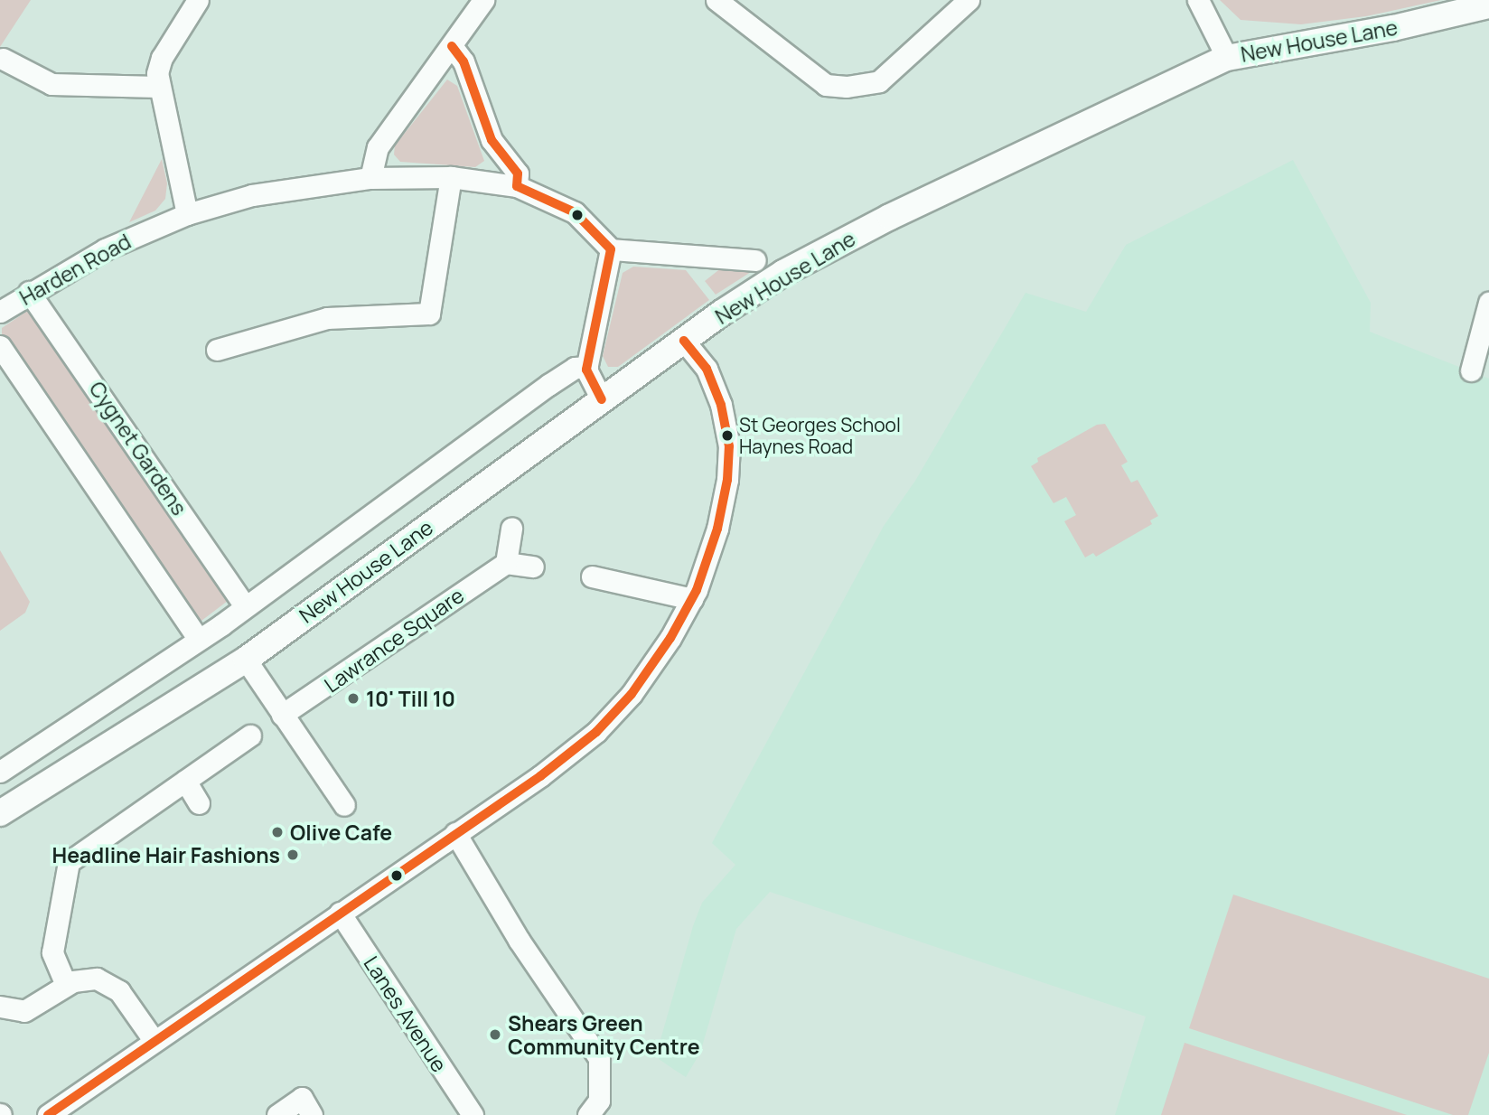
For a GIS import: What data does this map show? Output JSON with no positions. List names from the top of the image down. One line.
{"streets":{"street":["New House Lane","Harden Road","Cygnet Gardens","Lawrance Square","Lanes Avenue"]},"crossings":[["New House Lane","Harden Road"],["New House Lane","Cygnet Gardens"],["Harden Road","Cygnet Gardens"]],"places":["St Georges School Haynes Road","10' Till 10","Olive Cafe","Headline Hair Fashions","Shears Green Community Centre"]}
